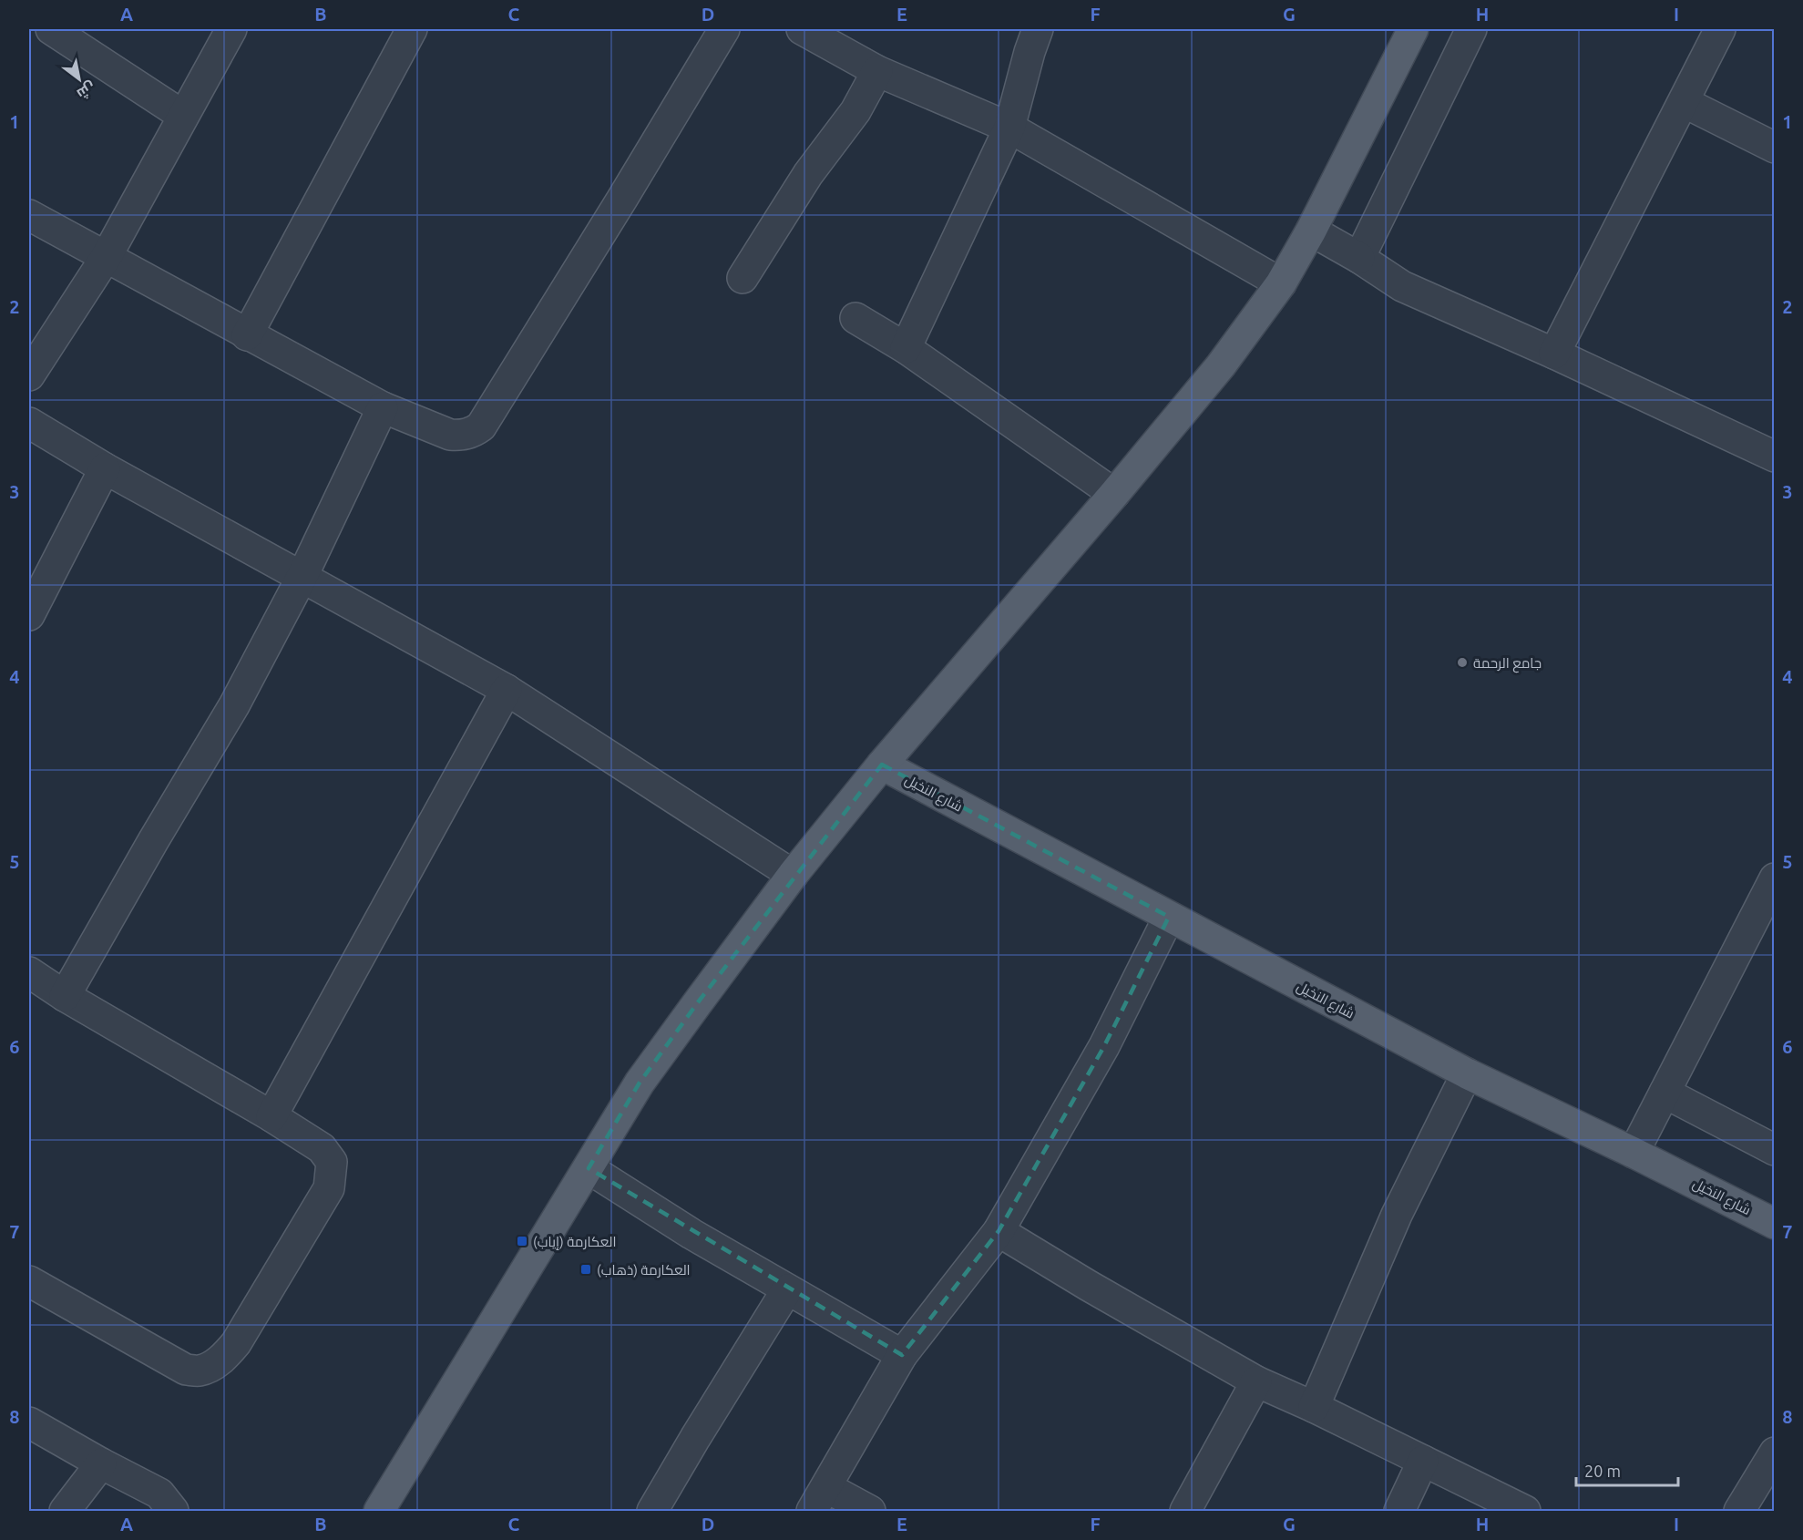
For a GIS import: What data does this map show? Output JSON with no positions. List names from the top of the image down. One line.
{"streets":{"main road":["شارع النخيل"]},"places":{"other":["جامع الرحمة"],"transit":["العكارمة (إياب)","العكارمة (ذهاب)"]},"scale_bar":"20 m","north":"bottom right","grid":{"columns":["A","B","C","D","E","F","G","H","I"],"rows":["1","2","3","4","5","6","7","8"]}}
